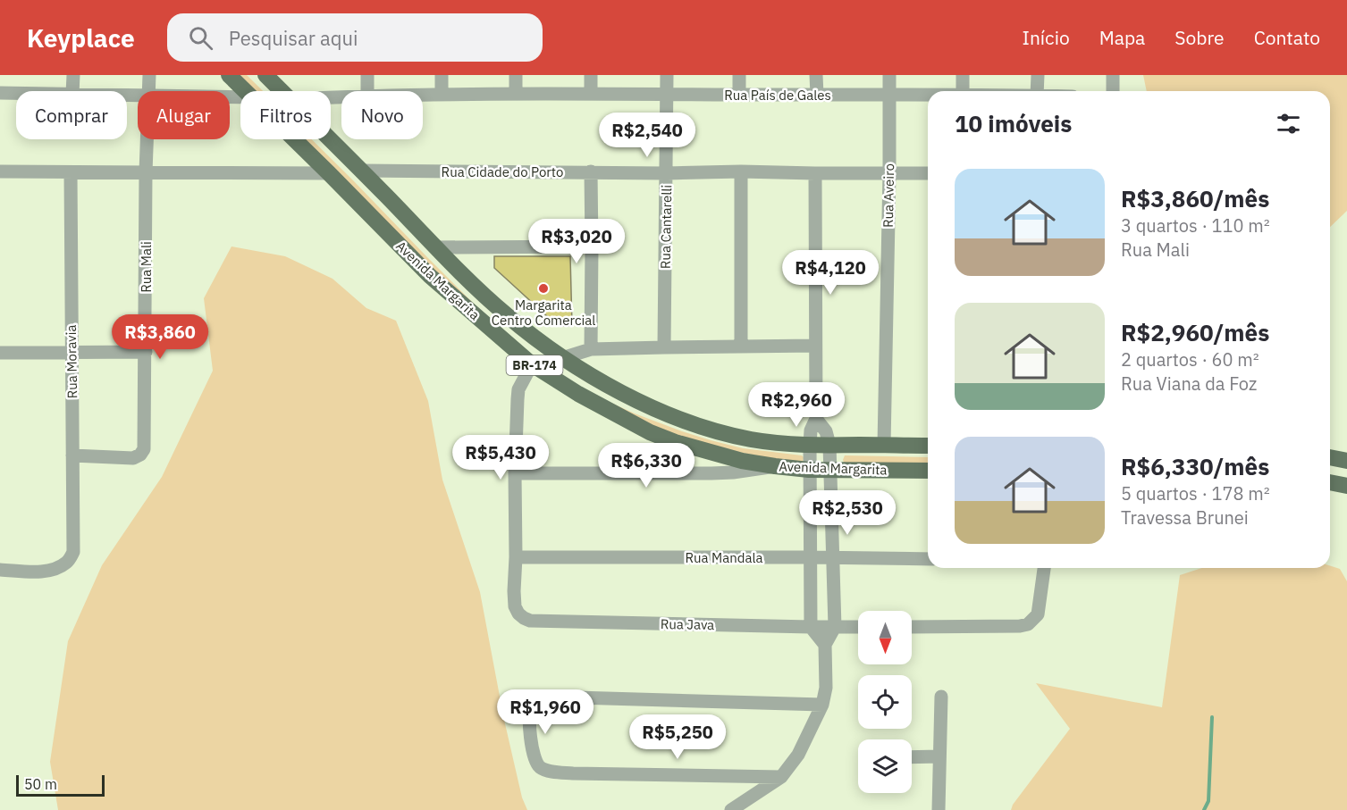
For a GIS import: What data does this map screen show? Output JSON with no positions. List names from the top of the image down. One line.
{"streets":{"main road":["Avenida Margarita","BR-174"],"street":["Rua País de Gales","Rua Cidade do Porto","Rua Aveiro","Rua Cantarelli","Rua Mali","Rua Moravia","Rua Mandala","Rua Java"]},"crossings":[["Rua País de Gales","Rua Aveiro"],["Rua País de Gales","Rua Cantarelli"],["Rua Cidade do Porto","Rua Aveiro"],["Rua Cidade do Porto","Rua Cantarelli"],["Rua Cidade do Porto","Avenida Margarita"],["Rua Aveiro","Avenida Margarita"],["Rua Mali","Rua Moravia"],["Rua Mandala","Rua Java"]],"places":["Margarita Centro Comercial"],"scale_bar":"50 m","north":"bottom","page":{"header":"Keyplace","search":"Pesquisar aqui","nav":["Início","Mapa","Sobre","Contato"],"chip":["Comprar","Alugar","Filtros","Novo"],"heading":"10 imóveis","price":["R$2,540","R$3,020","R$4,120","R$3,860","R$2,960","R$5,430","R$6,330","R$2,530","R$1,960","R$5,250"],"list":[{"name":"R$3,860/mês","note":"3 quartos · 110 m² · Rua Mali"},{"name":"R$2,960/mês","note":"2 quartos · 60 m² · Rua Viana da Foz"},{"name":"R$6,330/mês","note":"5 quartos · 178 m² · Travessa Brunei"}],"scale":"50 m"}}
